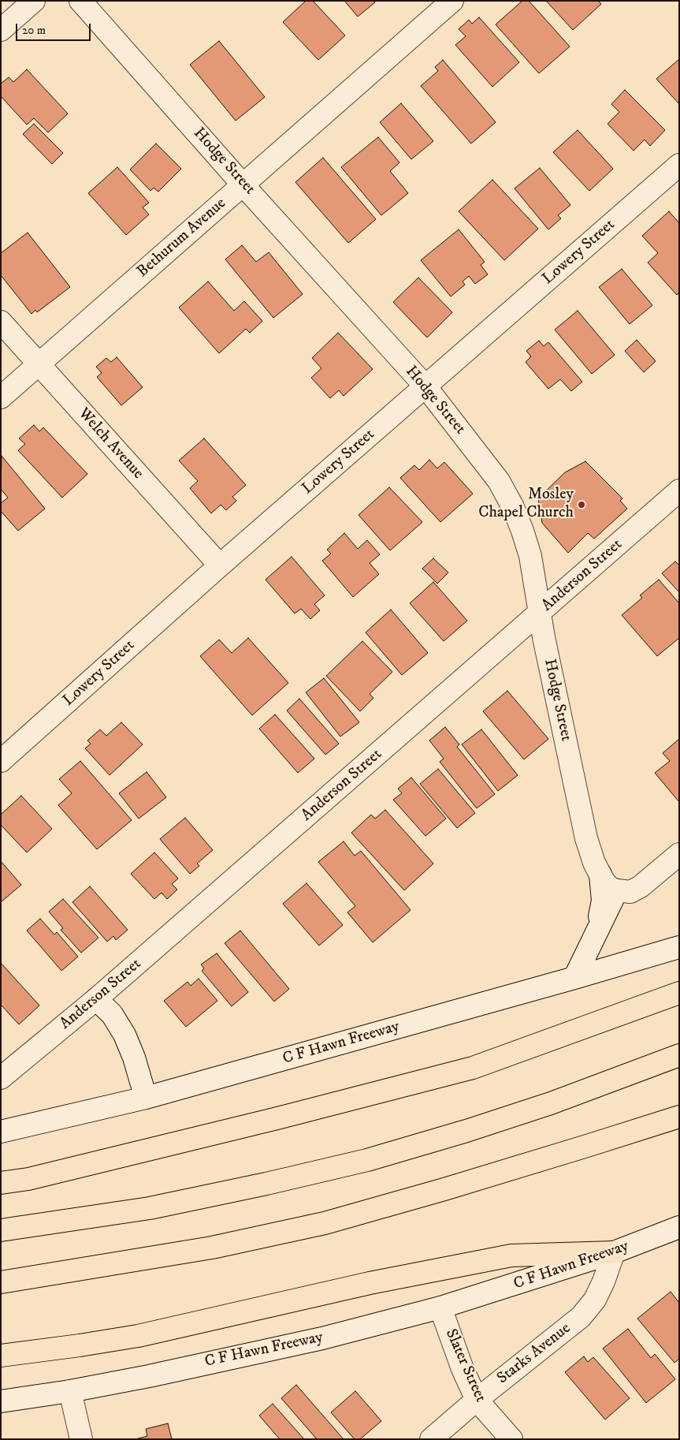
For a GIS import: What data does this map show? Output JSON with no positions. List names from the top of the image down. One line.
{"streets":{"street":["Hodge Street","Bethurum Avenue","Lowery Street","Welch Avenue","Anderson Street","C F Hawn Freeway","Starks Avenue","Slater Street"]},"crossings":[["Hodge Street","Bethurum Avenue"],["Hodge Street","Lowery Street"],["Hodge Street","Anderson Street"],["Bethurum Avenue","Welch Avenue"],["Lowery Street","Welch Avenue"],["C F Hawn Freeway","Starks Avenue"],["C F Hawn Freeway","Slater Street"],["Starks Avenue","Slater Street"]],"places":["Mosley Chapel Church"],"scale_bar":"20 m"}
